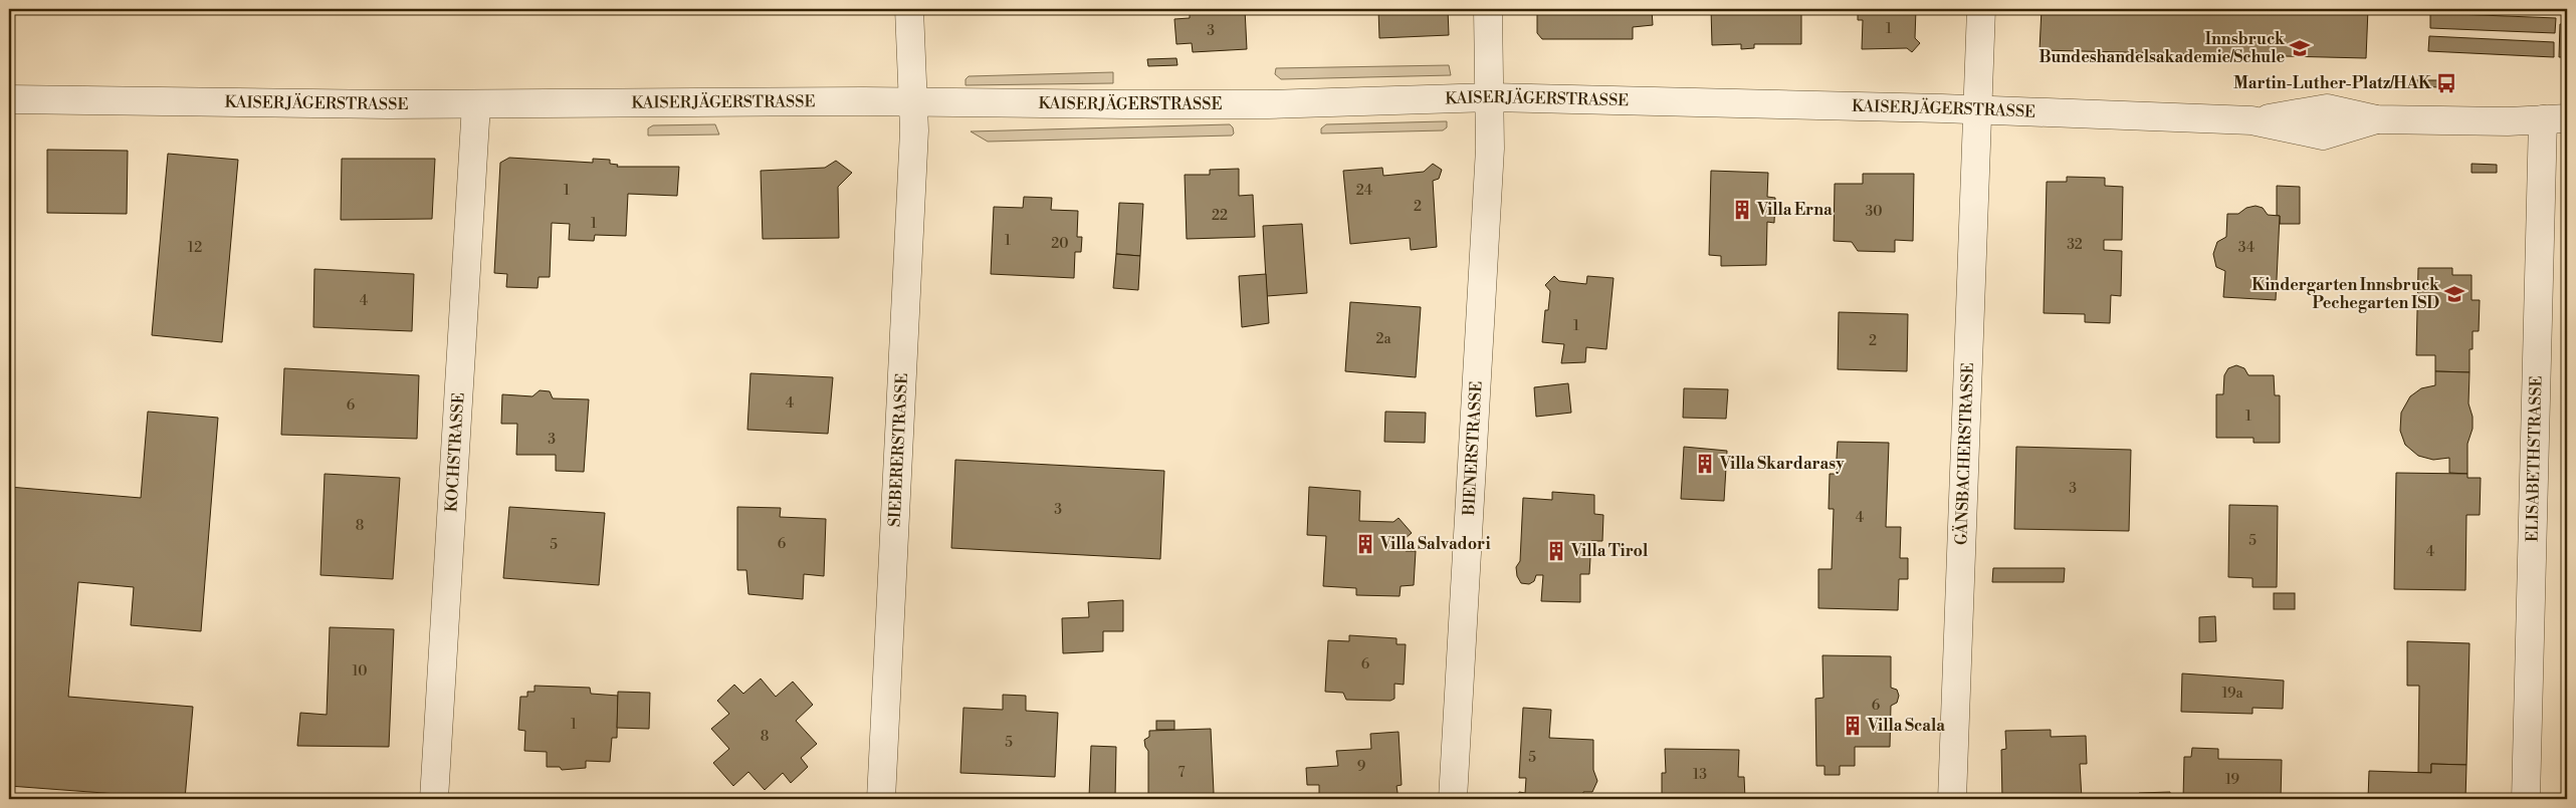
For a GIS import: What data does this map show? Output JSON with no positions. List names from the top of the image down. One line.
{"streets":{"street":["KAISERJÄGERSTRASSE","BIENERSTRASSE","SIEBERERSTRASSE","KOCHSTRASSE","GÄNSBACHERSTRASSE","ELISABETHSTRASSE"]},"crossings":[["KAISERJÄGERSTRASSE","BIENERSTRASSE"],["KAISERJÄGERSTRASSE","SIEBERERSTRASSE"],["KAISERJÄGERSTRASSE","KOCHSTRASSE"],["KAISERJÄGERSTRASSE","GÄNSBACHERSTRASSE"],["KAISERJÄGERSTRASSE","ELISABETHSTRASSE"]],"places":{"school or university":["Innsbruck Bundeshandelsakademie/Schule","Kindergarten Innsbruck Pechegarten ISD"],"bus stop":["Martin-Luther-Platz/HAK"],"building":["Villa Erna","Villa Skardarasy","Villa Salvadori","Villa Tirol","Villa Scala"]},"house_numbers":["1","3","1","24","2","30","22","1","1","20","32","12","34","4","1","2a","2","4","6","1","3","3","3","4","8","5","6","5","4","6","10","19a","6","1","8","5","5","9","7","13","19"]}
